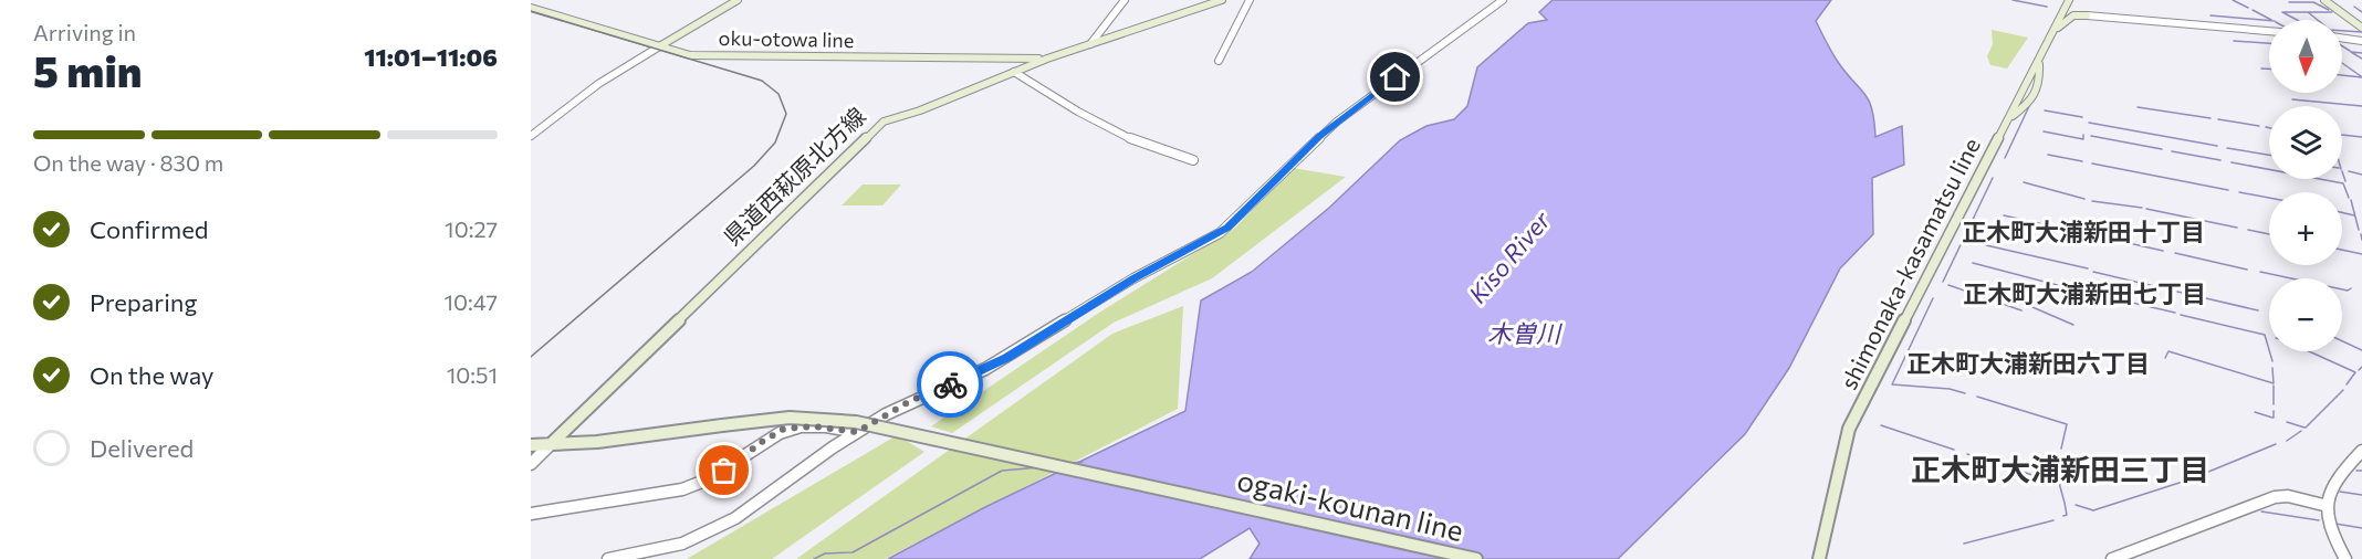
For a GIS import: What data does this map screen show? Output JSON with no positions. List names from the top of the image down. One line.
{"streets":{"main road":["oku-otowa line","県道西萩原北方線","shimonaka-kasamatsu line","ogaki-kounan line"]},"crossings":[["oku-otowa line","県道西萩原北方線"],["県道西萩原北方線","ogaki-kounan line"]],"districts":["正木町大浦新田十丁目","正木町大浦新田七丁目","正木町大浦新田六丁目","正木町大浦新田三丁目"],"water":["Kiso River","木曽川"],"north":"bottom","page":{"heading":["5 min","Arriving in","11:01–11:06"],"map_buttons":["+","−"],"bar":"On the way · 830 m","list":[["Confirmed","10:27"],["Preparing","10:47"],["On the way","10:51"],"Delivered"]}}
